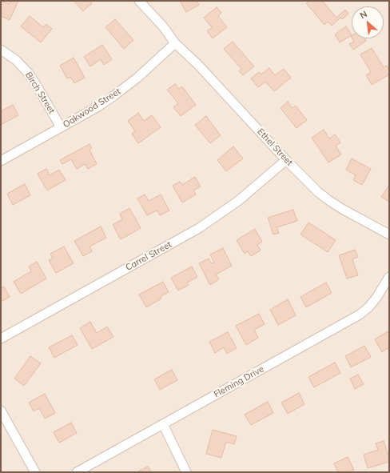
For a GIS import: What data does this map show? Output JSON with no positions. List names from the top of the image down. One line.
{"streets":{"street":["Birch Street","Oakwood Street","Ethel Street","Carrel Street","Fleming Drive"]},"crossings":[["Birch Street","Oakwood Street"],["Oakwood Street","Ethel Street"],["Ethel Street","Carrel Street"]],"north":"top left"}
